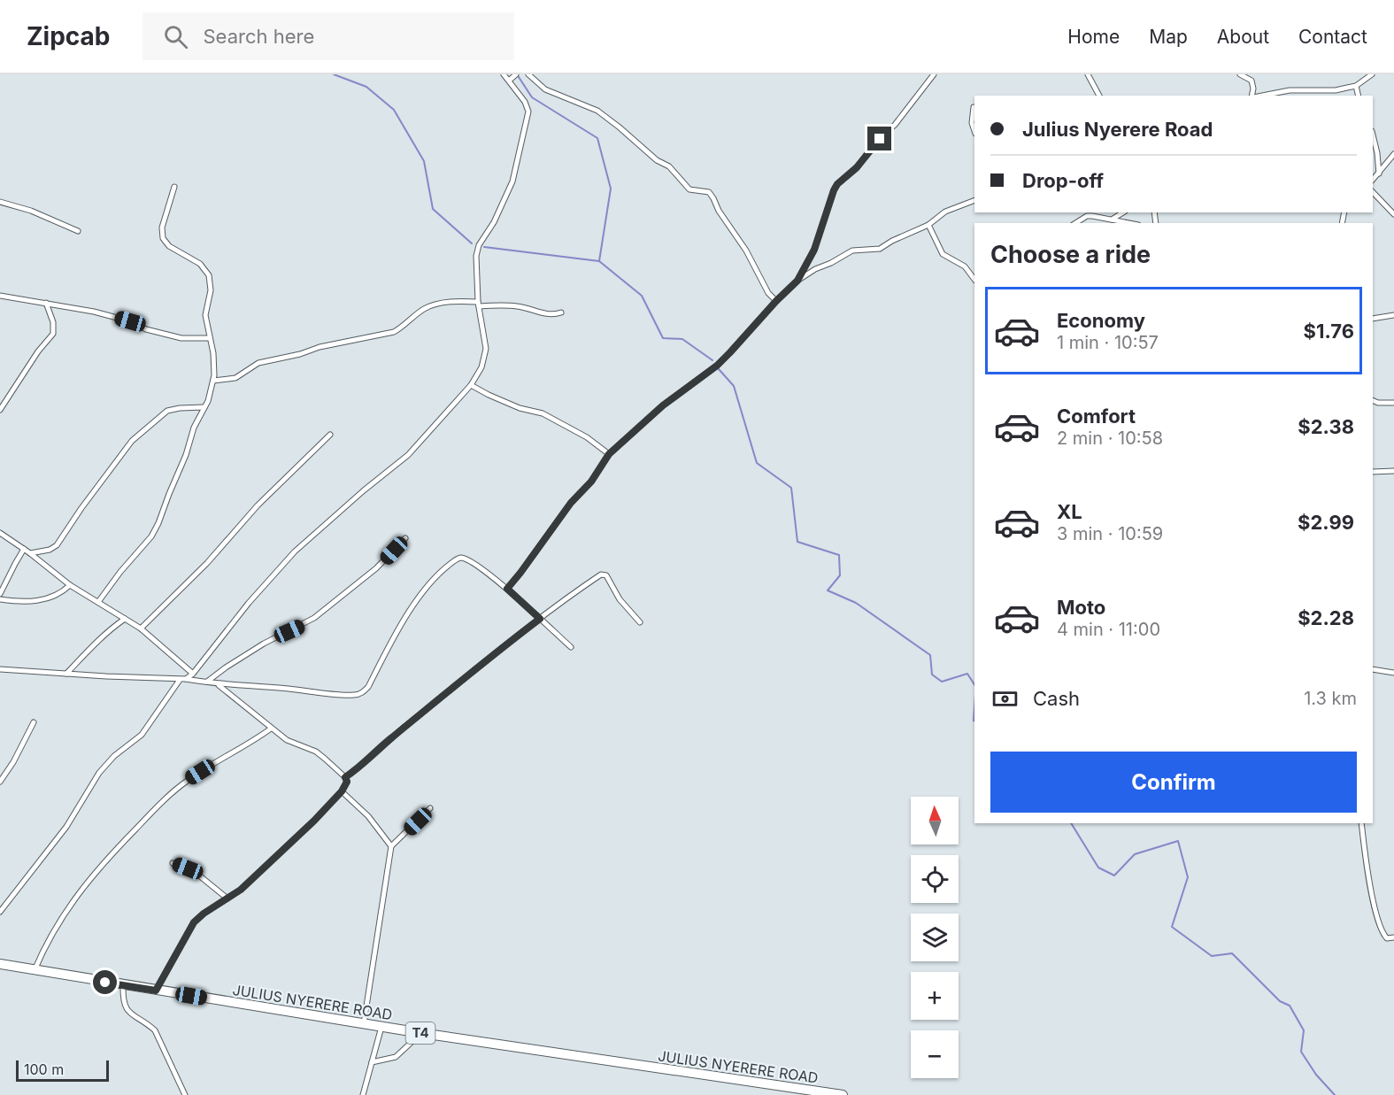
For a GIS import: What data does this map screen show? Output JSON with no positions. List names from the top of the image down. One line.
{"streets":{"highway":["JULIUS NYERERE ROAD","T4"]},"scale_bar":"100 m","north":"top","page":{"header":"Zipcab","search":"Search here","nav":["Home","Map","About","Contact"],"banner":["Julius Nyerere Road","Drop-off"],"heading":"Choose a ride","list":[{"name":"Economy","note":"1 min · 10:57","value":"$1.76"},{"name":"Comfort","note":"2 min · 10:58","value":"$2.38"},{"name":"XL","note":"3 min · 10:59","value":"$2.99"},{"name":"Moto","note":"4 min · 11:00","value":"$2.28"}],"pay":["Cash","1.3 km"],"buttons":"Confirm","map_buttons":["+","−"],"scale":"100 m"}}
